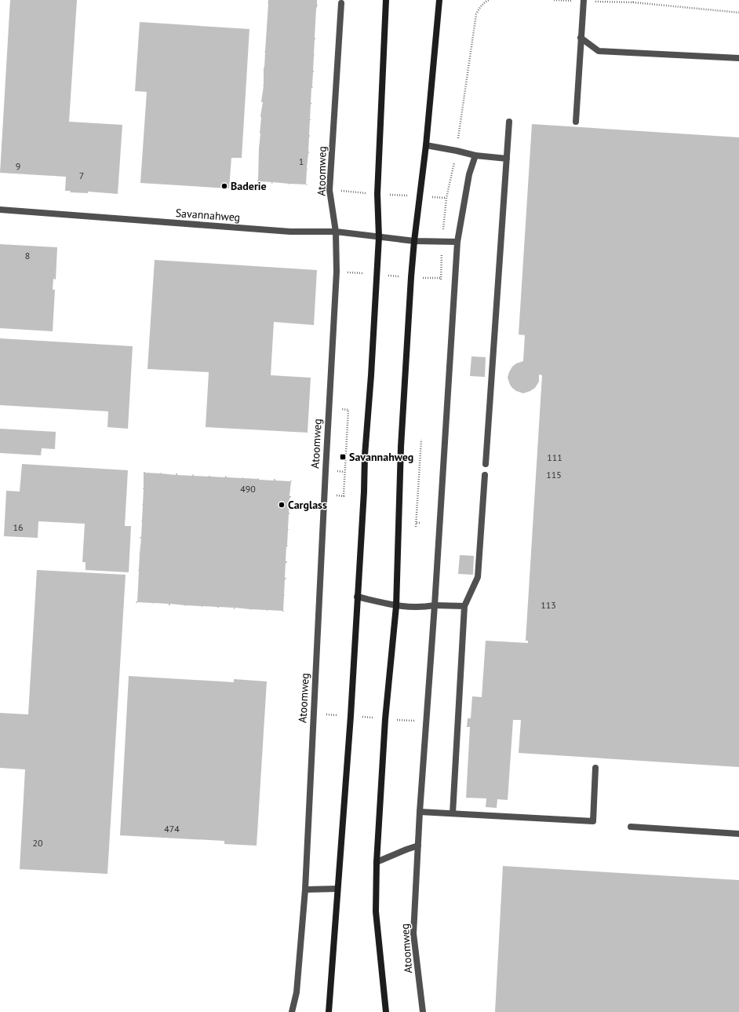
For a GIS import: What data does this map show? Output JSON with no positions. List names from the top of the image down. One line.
{"streets":{"street":["Atoomweg","Savannahweg"]},"crossings":[["Atoomweg","Savannahweg"]],"places":{"other":["Baderie","Carglass"],"transit":["Savannahweg"]},"house_numbers":["1","9","7","8","111","115","490","16","113","474","20"]}
